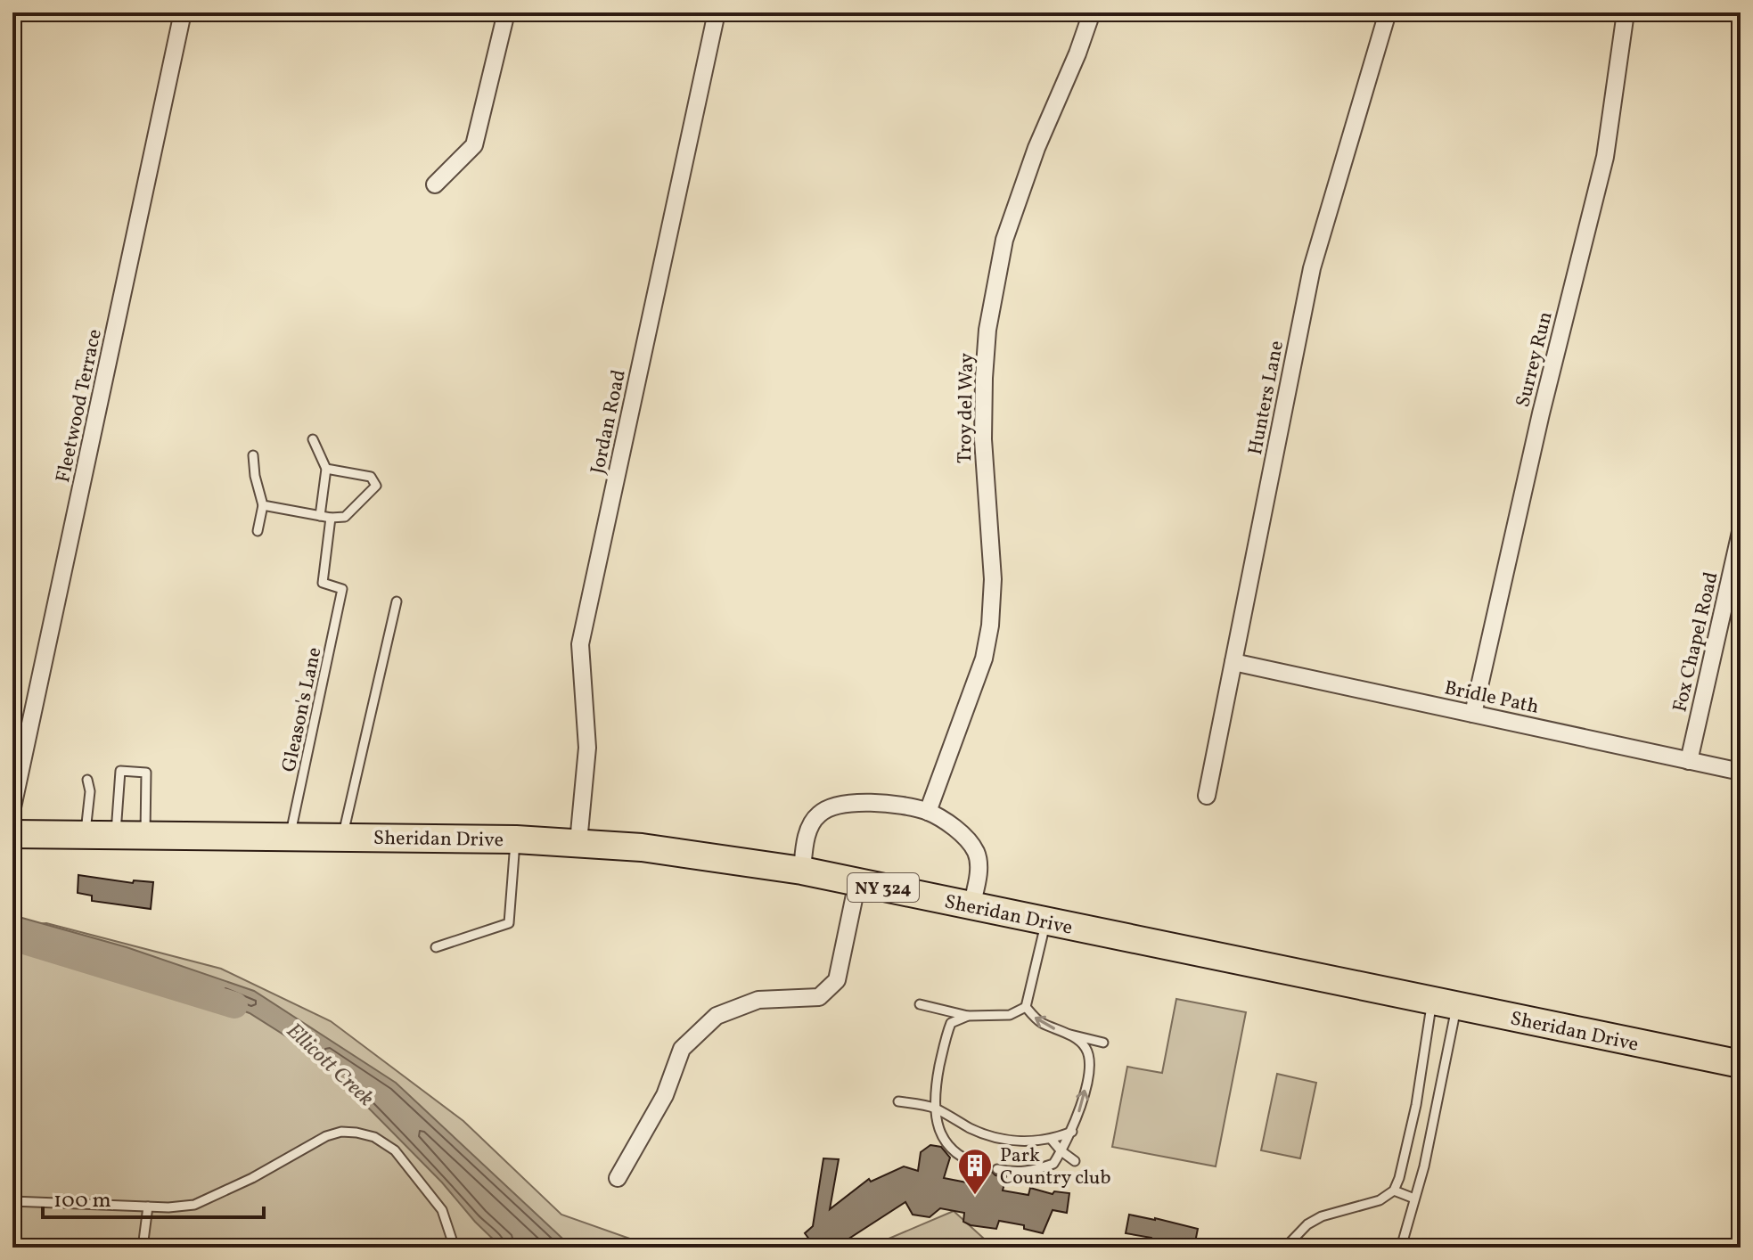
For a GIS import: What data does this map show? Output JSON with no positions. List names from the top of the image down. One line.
{"streets":{"main road":["Sheridan Drive","NY 324"],"street":["Surrey Run","Hunters Lane","Fleetwood Terrace","Troy del Way","Jordan Road","Fox Chapel Road","Bridle Path"],"lane":["Gleason's Lane"]},"crossings":[["Surrey Run","Bridle Path"],["Hunters Lane","Bridle Path"],["Jordan Road","Sheridan Drive"],["Fox Chapel Road","Bridle Path"],["Gleason's Lane","Sheridan Drive"]],"water":["Ellicott Creek"],"places":{"building":["Park Country club"]},"scale_bar":"100 m"}
